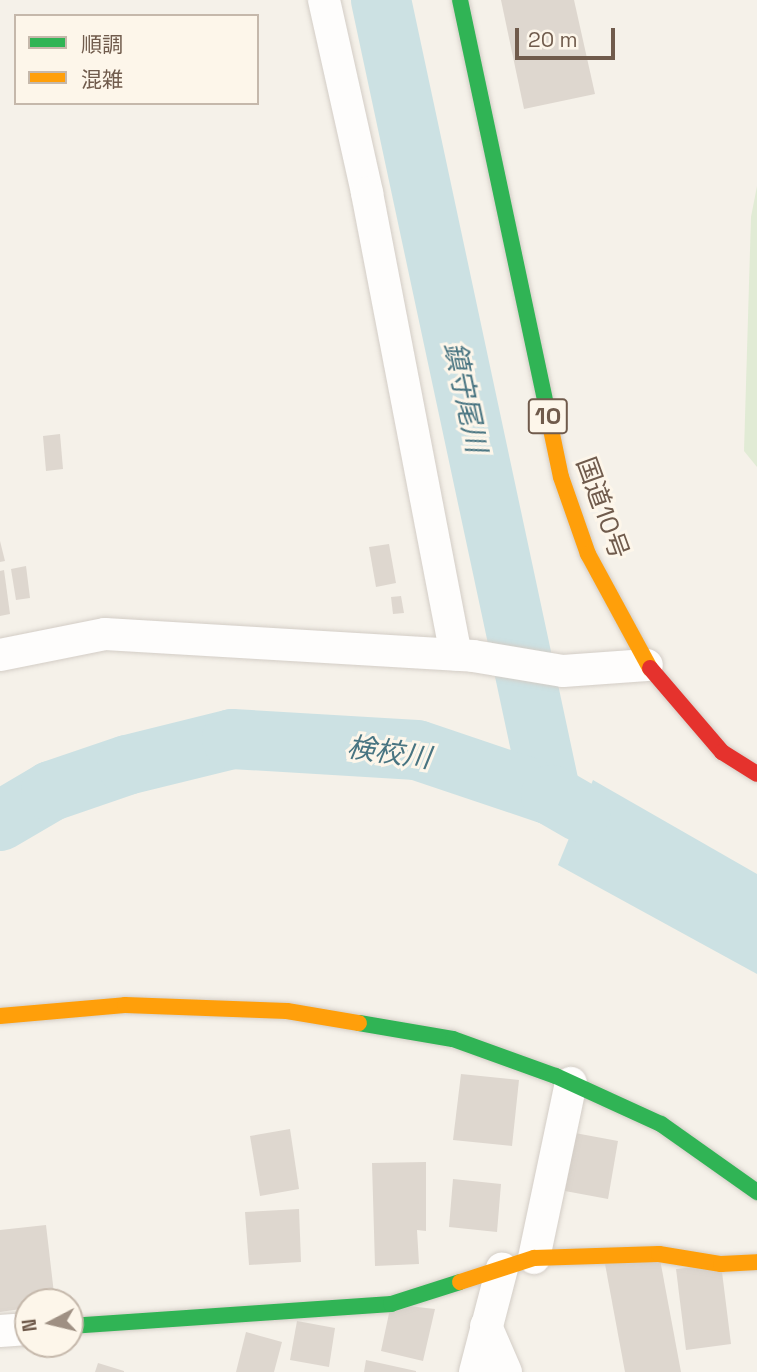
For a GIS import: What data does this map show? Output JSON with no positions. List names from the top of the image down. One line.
{"streets":{"main road":["10","国道10号"]},"water":["鎮守尾川","検校川"],"legend":["順調","混雑"],"scale_bar":"20 m","north":"left"}
